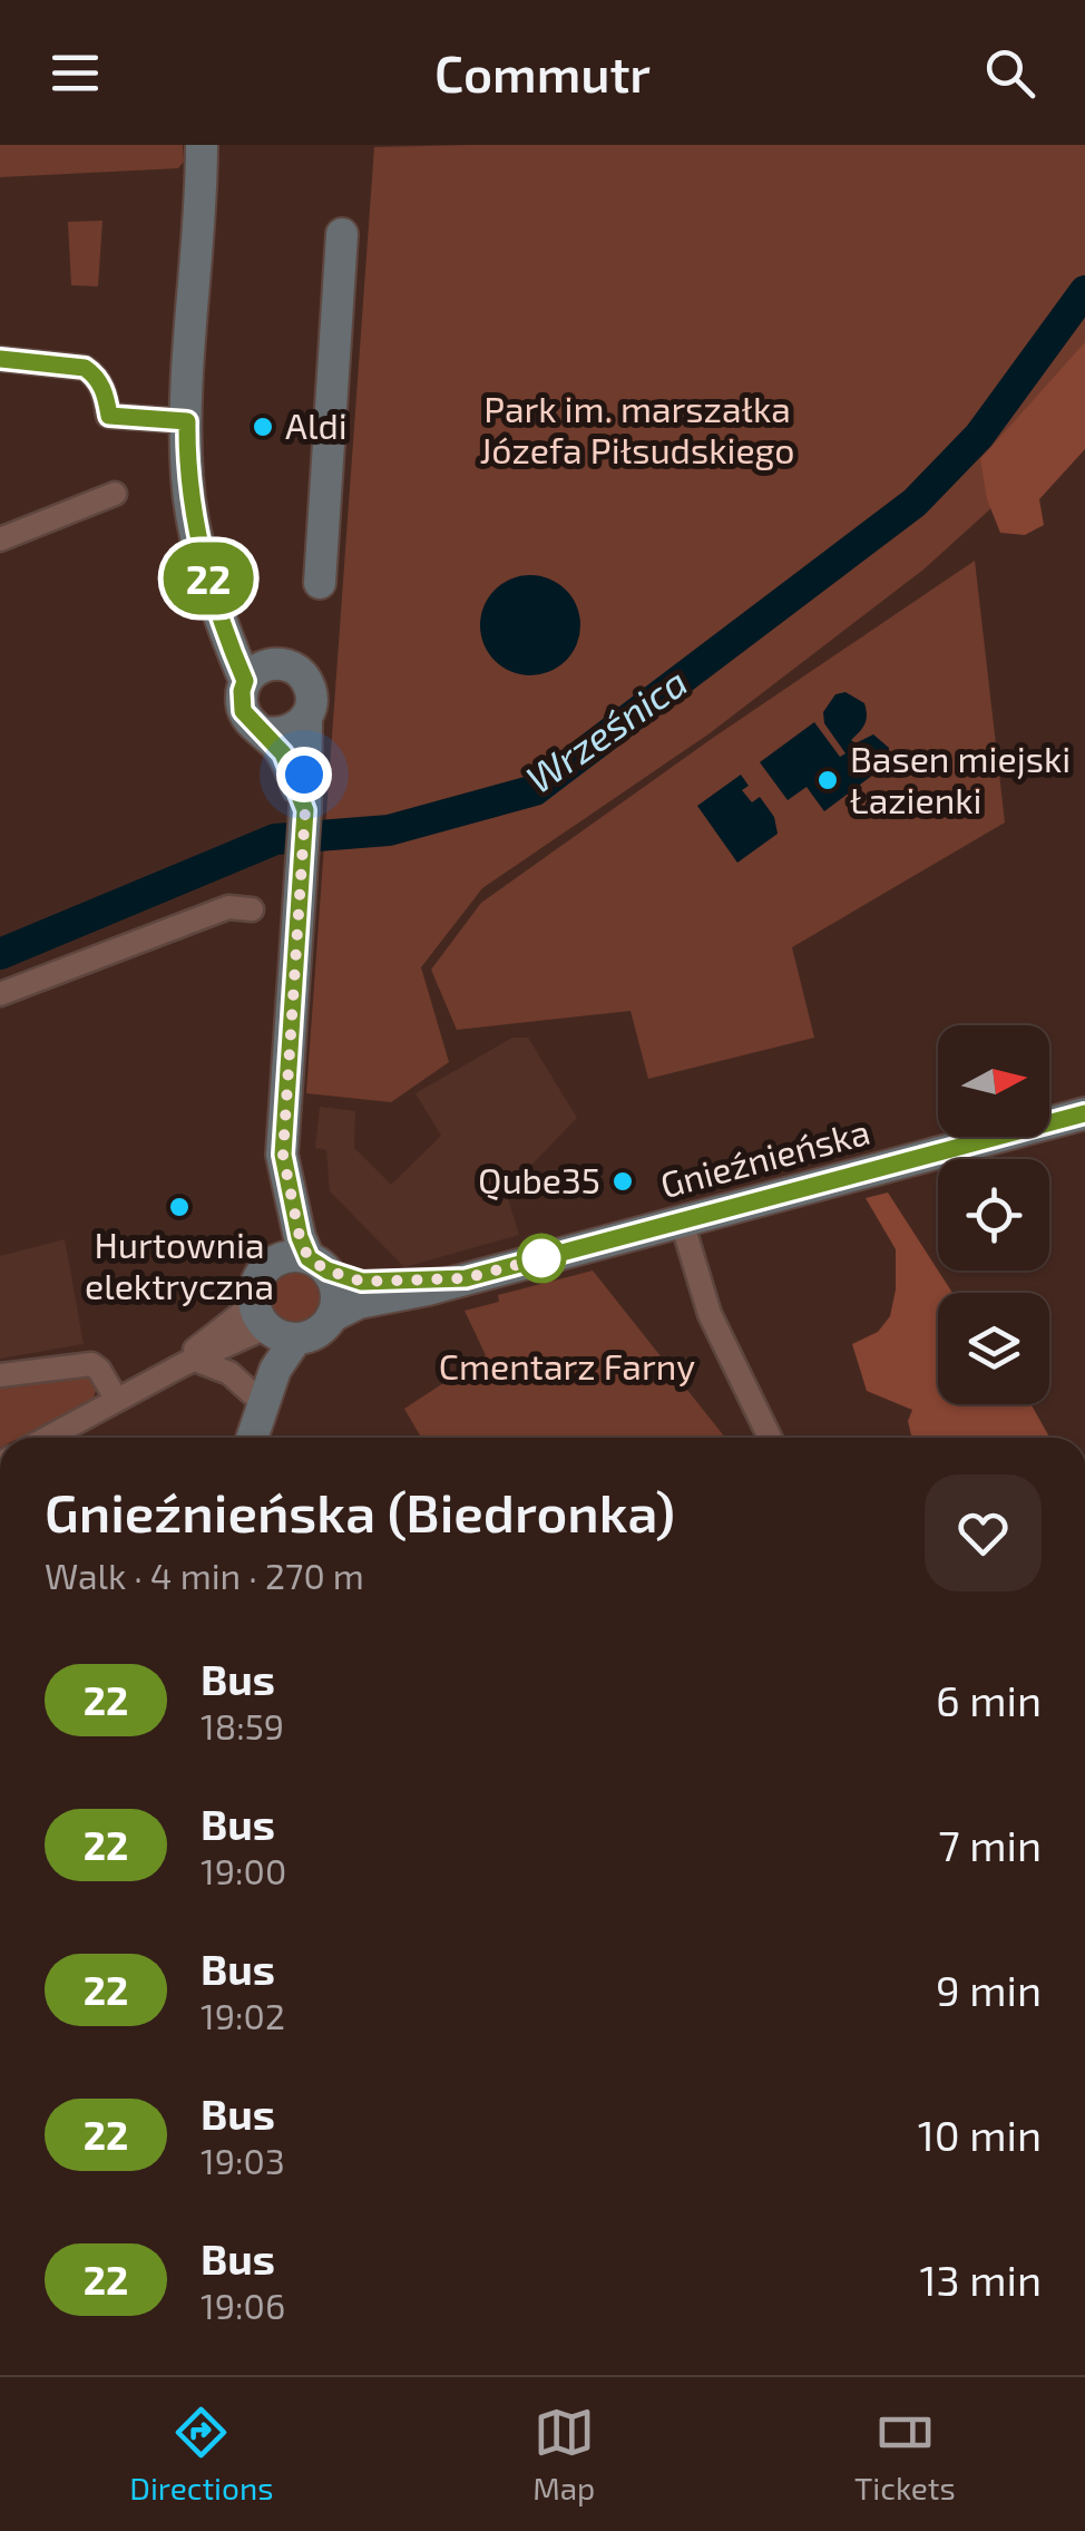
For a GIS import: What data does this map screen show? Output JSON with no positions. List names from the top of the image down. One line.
{"streets":{"street":["Gnieźnieńska"]},"water":["Wrześnica"],"parks":["Park im. marszałka Józefa Piłsudskiego","Cmentarz Farny"],"places":["Aldi","Basen miejski Łazienki","Qube35","Hurtownia elektryczna"],"lines":["bus line 22"],"north":"right","page":{"header":"Commutr","on_map":"22","heading":["Gnieźnieńska (Biedronka)","Walk · 4 min · 270 m"],"list":[{"mark":"22","name":"Bus","note":"18:59","value":"6 min"},{"mark":"22","name":"Bus","note":"19:00","value":"7 min"},{"mark":"22","name":"Bus","note":"19:02","value":"9 min"},{"mark":"22","name":"Bus","note":"19:03","value":"10 min"},{"mark":"22","name":"Bus","note":"19:06","value":"13 min"}],"tabs":["Directions","Map","Tickets"]}}
